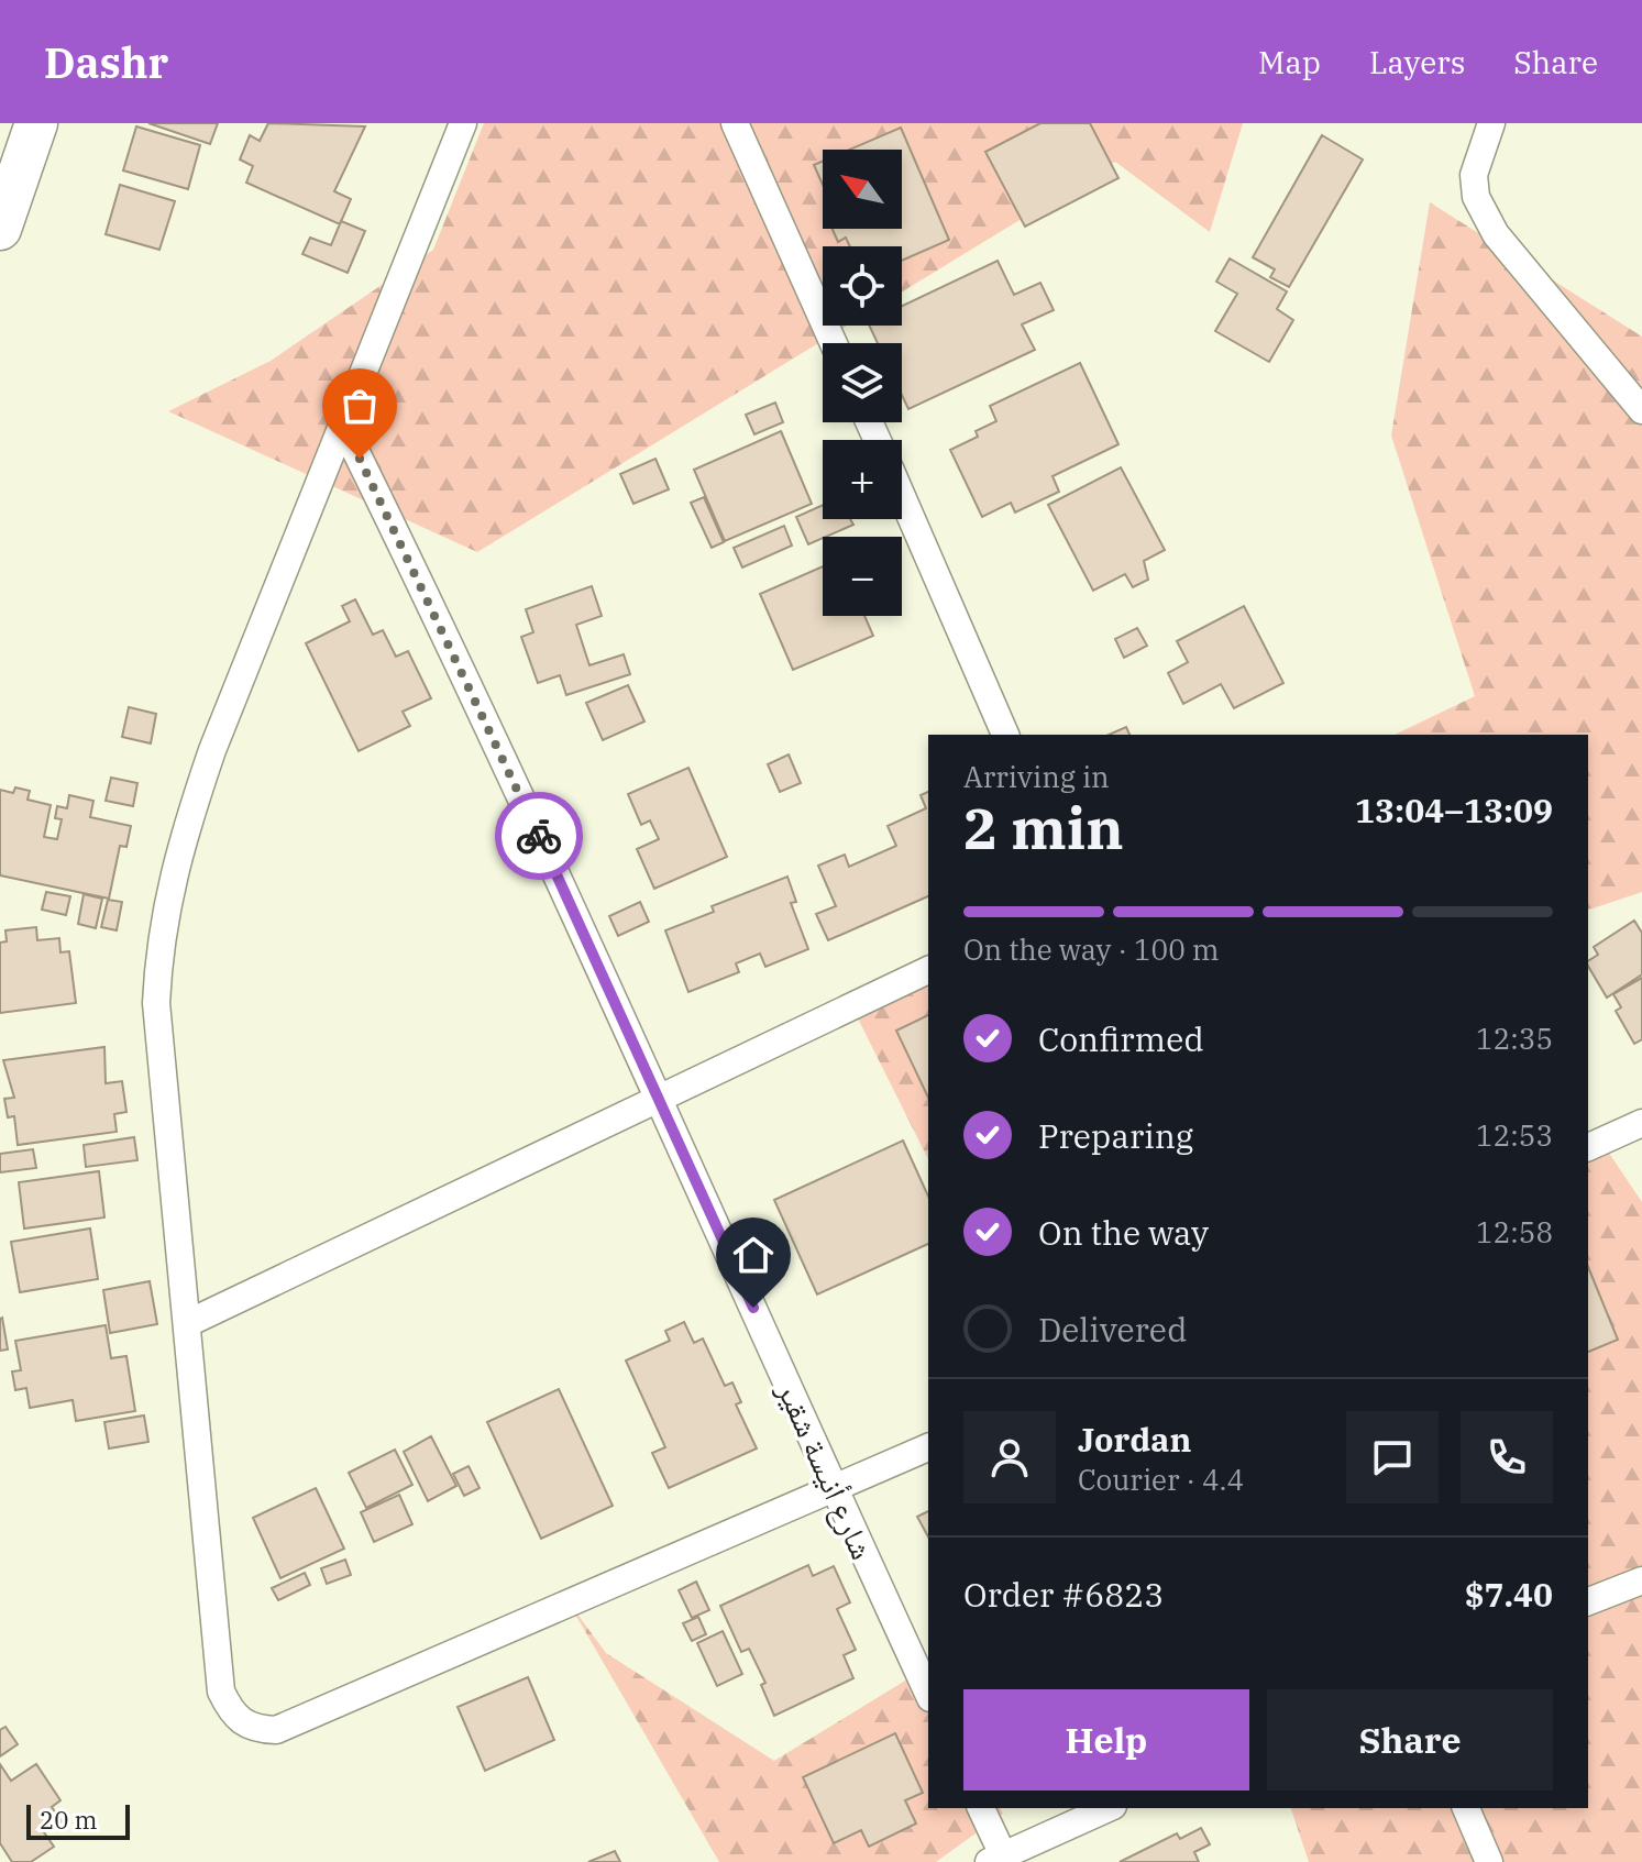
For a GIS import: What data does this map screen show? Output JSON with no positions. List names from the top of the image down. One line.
{"streets":{"street":["شارع أنيسة شقير"]},"scale_bar":"20 m","north":"top left","page":{"header":"Dashr","nav":["Map","Layers","Share"],"map_buttons":["+","−"],"heading":["2 min","Arriving in","13:04–13:09"],"panel":["Jordan","Courier · 4.4","Order #6823","$7.40"],"bar":"On the way · 100 m","list":[["Confirmed","12:35"],["Preparing","12:53"],["On the way","12:58"],"Delivered"],"buttons":["Help","Share"],"scale":"20 m"}}
